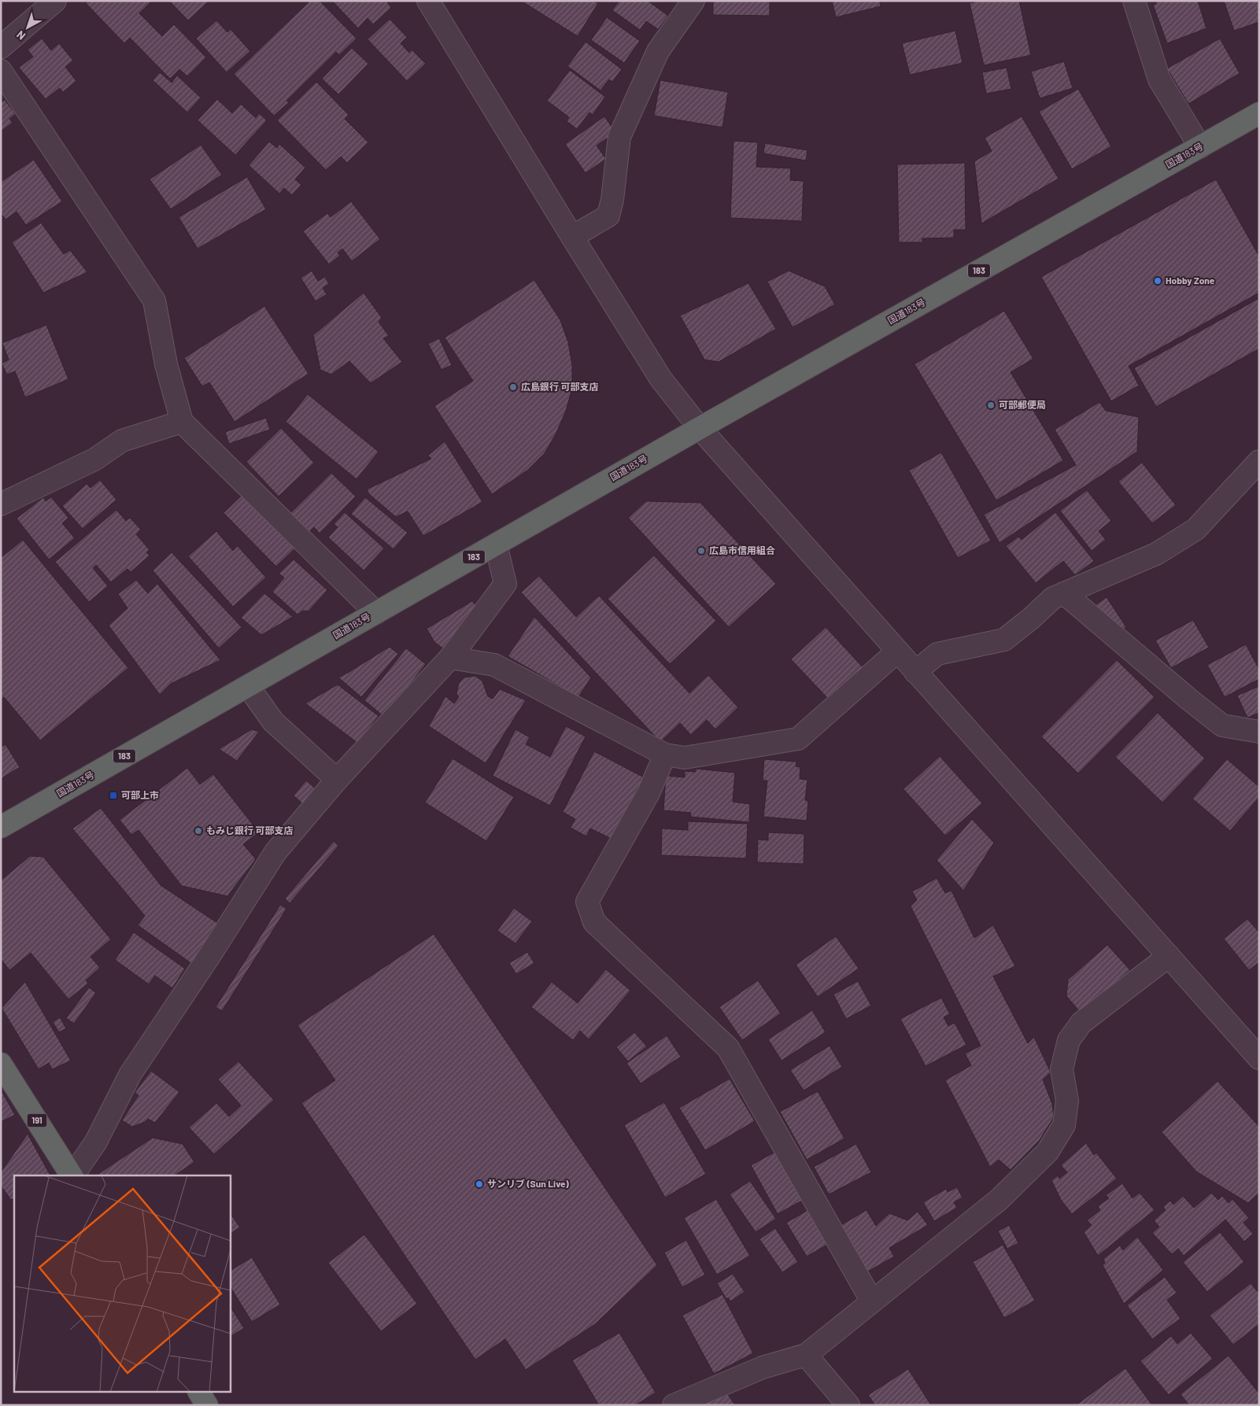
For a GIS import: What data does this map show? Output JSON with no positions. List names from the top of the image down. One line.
{"streets":{"highway":["国道183号","183","191"]},"places":{"other":["Hobby Zone","広島銀行 可部支店","可部郵便局","広島市信用組合","もみじ銀行 可部支店","サンリブ (Sun Live)"],"transit":["可部上市"]},"north":"bottom left"}
